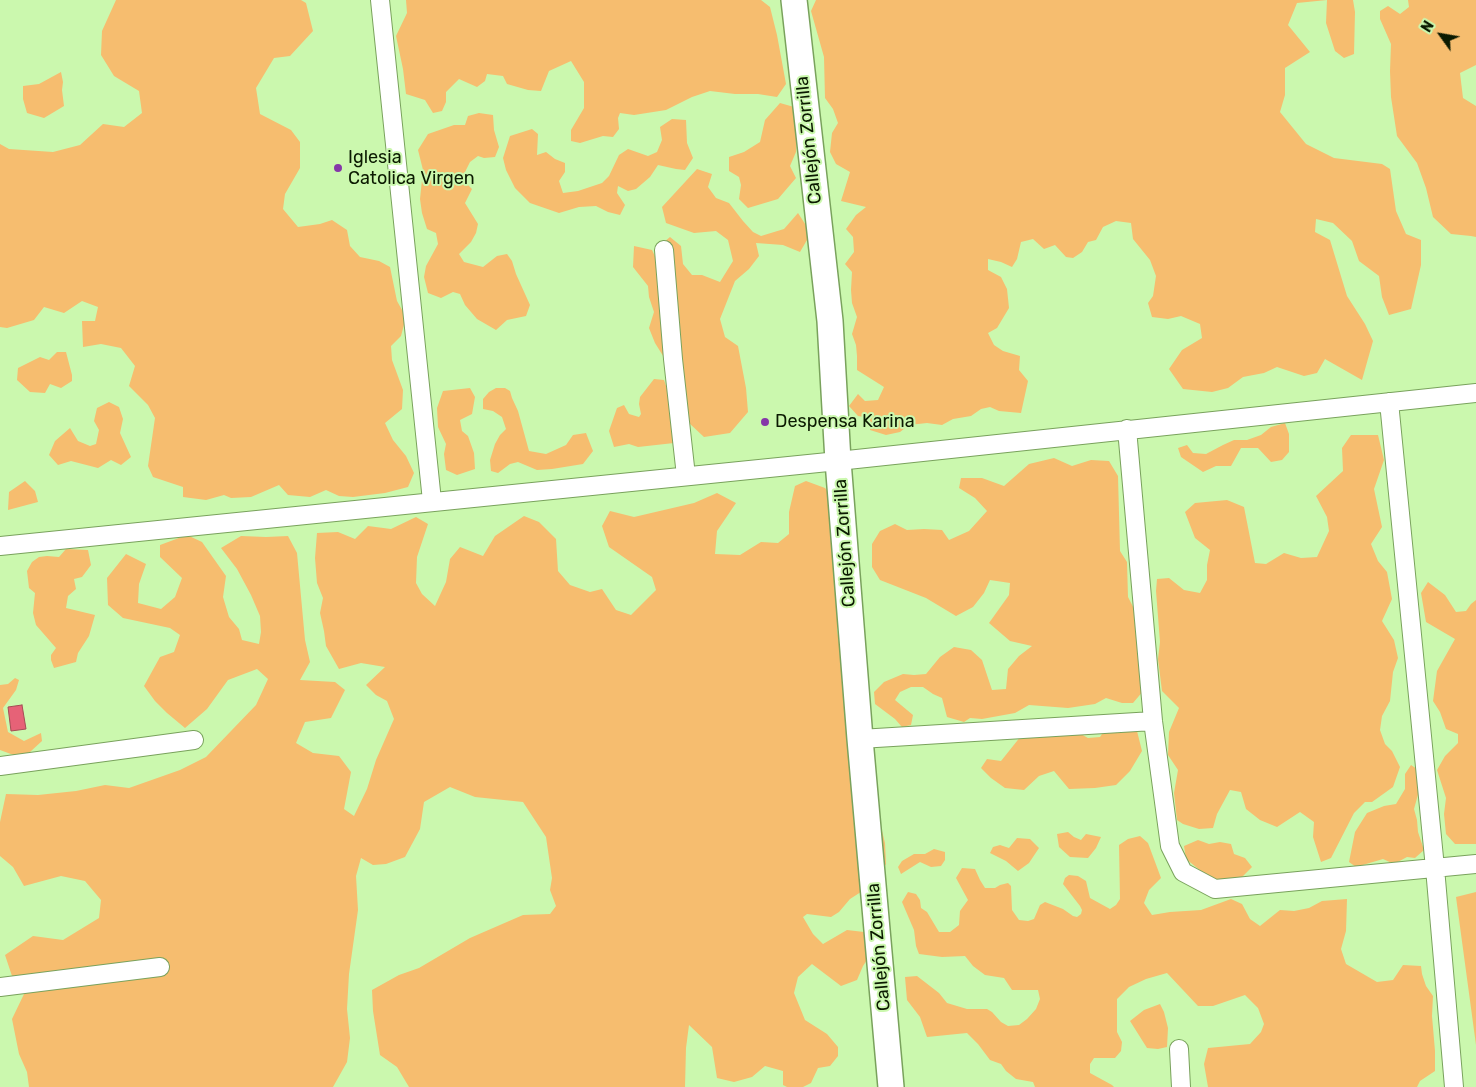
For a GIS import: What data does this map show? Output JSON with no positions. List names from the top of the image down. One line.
{"streets":{"street":["Callejón Zorrilla"]},"places":["Iglesia Catolica Virgen","Despensa Karina"],"north":"top left"}
